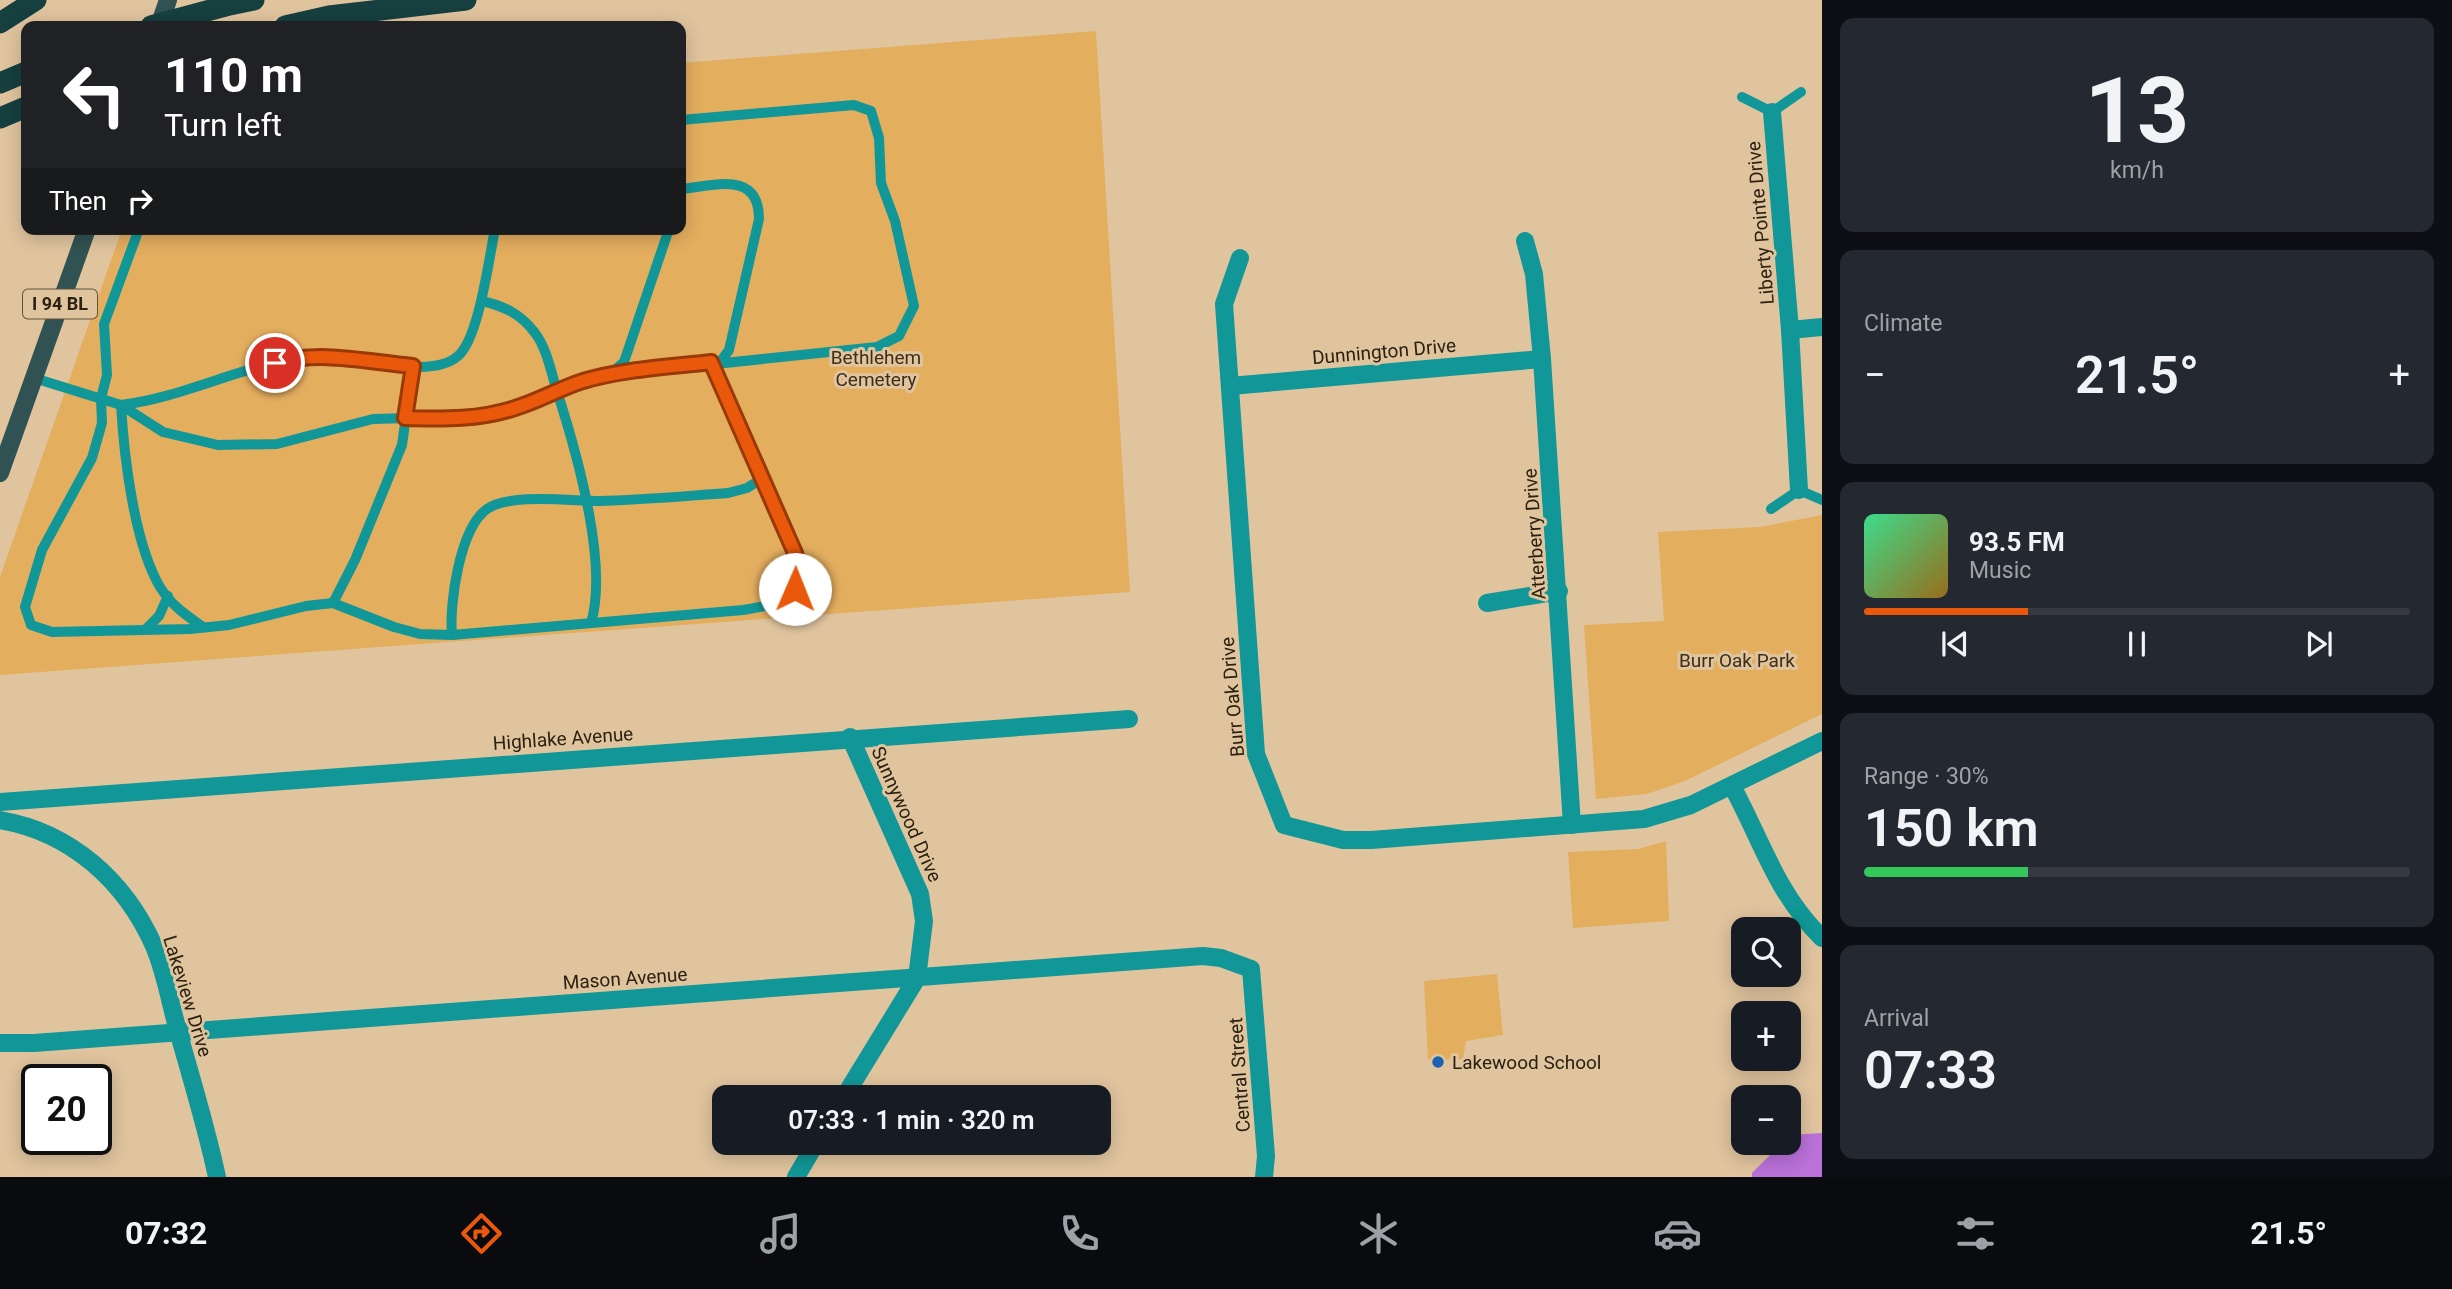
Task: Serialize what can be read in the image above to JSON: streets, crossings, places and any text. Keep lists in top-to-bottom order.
{
  "streets": {
    "main road": ["I 94 BL"],
    "street": [
      "Liberty Pointe Drive",
      "Dunnington Drive",
      "Atterberry Drive",
      "Burr Oak Drive",
      "Highlake Avenue",
      "Sunnywood Drive",
      "Mason Avenue",
      "Lakeview Drive",
      "Central Street"
    ]
  },
  "crossings": [
    ["Dunnington Drive", "Atterberry Drive"],
    ["Dunnington Drive", "Burr Oak Drive"],
    ["Atterberry Drive", "Burr Oak Drive"],
    ["Highlake Avenue", "Sunnywood Drive"],
    ["Sunnywood Drive", "Mason Avenue"],
    ["Mason Avenue", "Lakeview Drive"],
    ["Mason Avenue", "Central Street"]
  ],
  "parks": ["Bethlehem Cemetery", "Burr Oak Park"],
  "places": ["Lakewood School"],
  "page": {
    "tile": [
      ["13", "km/h"],
      "Climate",
      ["Range · 30%", "150 km"],
      ["Arrival", "07:33"]
    ],
    "turn": ["110 m", "Turn left"],
    "then": "Then",
    "heat": ["−", "21.5°", "+"],
    "song": ["93.5 FM", "Music"],
    "map_buttons": ["+", "−"],
    "limit": "20",
    "trip": "07:33 · 1 min · 320 m",
    "tabs": ["07:32", "21.5°"]
  }
}
